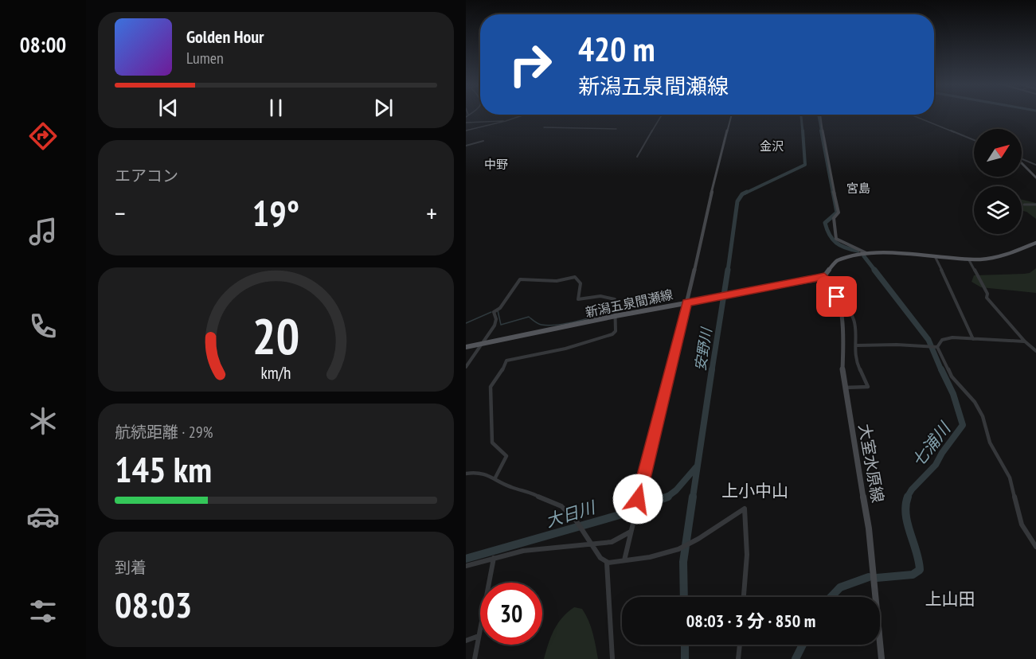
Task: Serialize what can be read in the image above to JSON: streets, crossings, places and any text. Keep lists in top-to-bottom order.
{
  "streets": {
    "main road": ["新潟五泉間瀬線", "大室水原線"]
  },
  "crossings": [
    ["新潟五泉間瀬線", "大室水原線"]
  ],
  "districts": [
    "金沢",
    "中野",
    "宮島",
    "上小中山",
    "上山田"
  ],
  "water": ["安野川", "七浦川", "大日川"],
  "north": "top right",
  "page": {
    "tabs": "08:00",
    "turn": ["420 m", "新潟五泉間瀬線"],
    "song": ["Golden Hour", "Lumen"],
    "tile": [
      "エアコン",
      ["航続距離 · 29%", "145 km"],
      ["到着", "08:03"]
    ],
    "heat": ["−", "19°", "+"],
    "limit": "30",
    "trip": "08:03 · 3 分 · 850 m",
    "gauge": ["20", "km/h"]
  }
}
